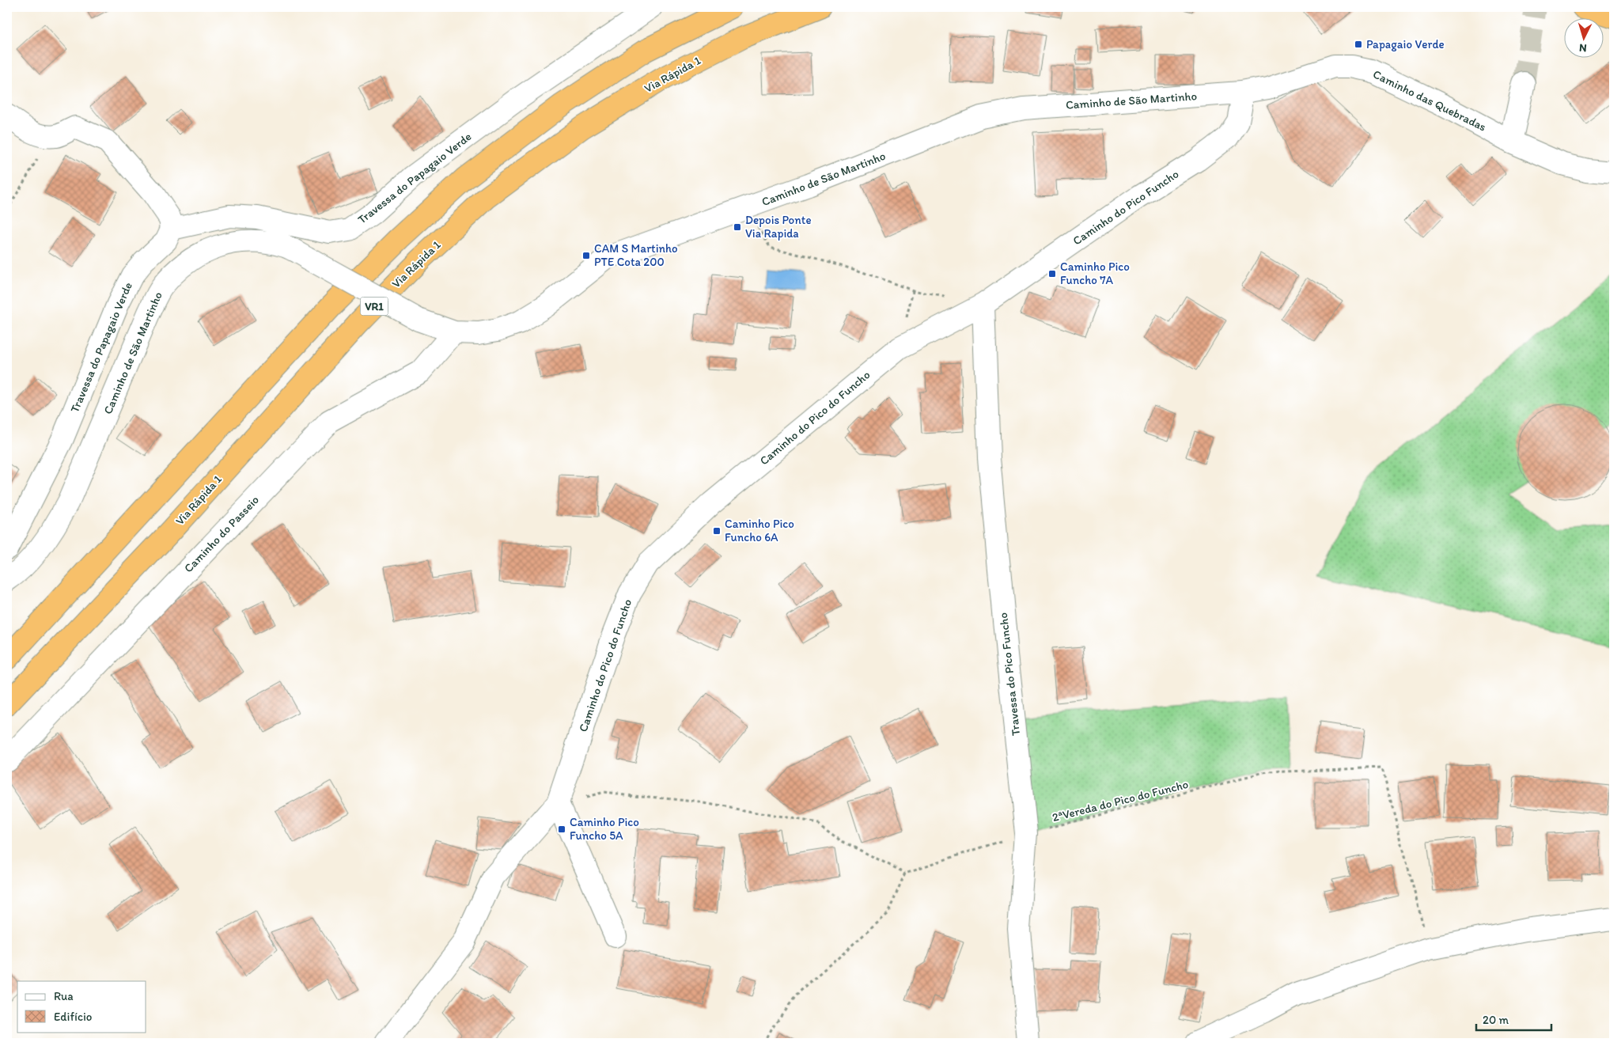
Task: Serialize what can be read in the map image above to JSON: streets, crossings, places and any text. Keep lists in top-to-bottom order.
{
  "streets": {
    "highway": ["Via Rápida 1", "VR1"],
    "street": [
      "Caminho de São Martinho",
      "Caminho das Quebradas",
      "Travessa do Papagaio Verde",
      "Caminho do Pico Funcho",
      "Caminho do Pico do Funcho",
      "Caminho do Passeio",
      "Travessa do Pico Funcho"
    ],
    "path": ["2ªVereda do Pico do Funcho"]
  },
  "crossings": [
    ["Caminho de São Martinho", "Caminho das Quebradas"],
    ["Caminho de São Martinho", "Caminho do Pico Funcho"],
    ["Caminho de São Martinho", "Caminho do Passeio"],
    ["Caminho das Quebradas", "Caminho do Pico Funcho"],
    ["Caminho do Pico Funcho", "Caminho do Pico do Funcho"],
    ["Caminho do Pico Funcho", "Travessa do Pico Funcho"],
    ["Caminho do Pico do Funcho", "Travessa do Pico Funcho"],
    ["Travessa do Pico Funcho", "2ªVereda do Pico do Funcho"]
  ],
  "places": {
    "transit": [
      "Papagaio Verde",
      "Depois Ponte Via Rapida",
      "CAM S Martinho PTE Cota 200",
      "Caminho Pico Funcho 7A",
      "Caminho Pico Funcho 6A",
      "Caminho Pico Funcho 5A"
    ]
  },
  "legend": ["Rua", "Edifício"],
  "scale_bar": "20 m",
  "north": "bottom"
}
